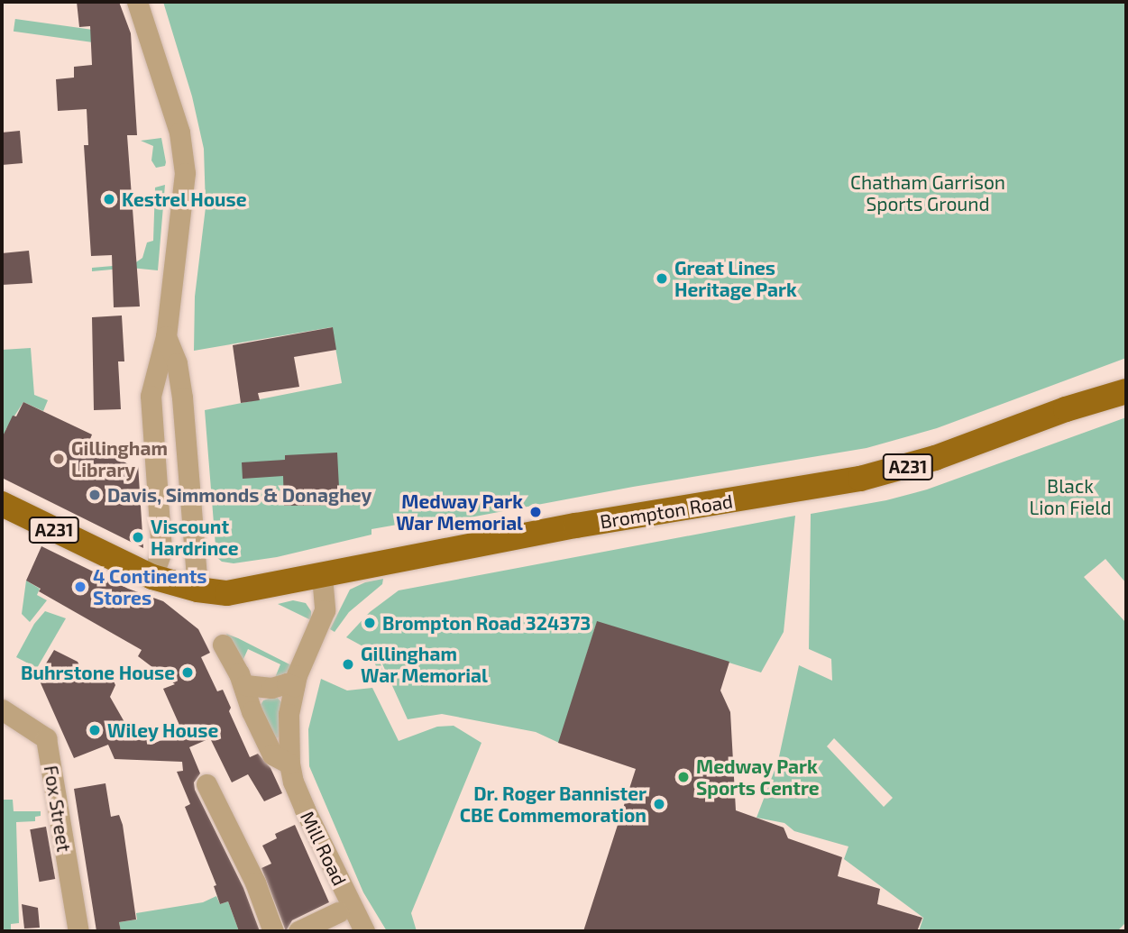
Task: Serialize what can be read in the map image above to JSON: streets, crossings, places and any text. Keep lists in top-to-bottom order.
{
  "streets": {
    "main road": ["A231", "Brompton Road"],
    "street": ["Fox Street", "Mill Road"]
  },
  "crossings": [
    ["A231", "Brompton Road"],
    ["Brompton Road", "Mill Road"]
  ],
  "parks": ["Chatham Garrison Sports Ground", "Black Lion Field"],
  "places": [
    "Kestrel House",
    "Great Lines Heritage Park",
    "Gillingham Library",
    "Davis, Simmonds & Donaghey",
    "Medway Park War Memorial",
    "Viscount Hardrince",
    "4 Continents Stores",
    "Brompton Road 324373",
    "Gillingham War Memorial",
    "Buhrstone House",
    "Wiley House",
    "Medway Park Sports Centre",
    "Dr. Roger Bannister CBE Commemoration"
  ]
}
